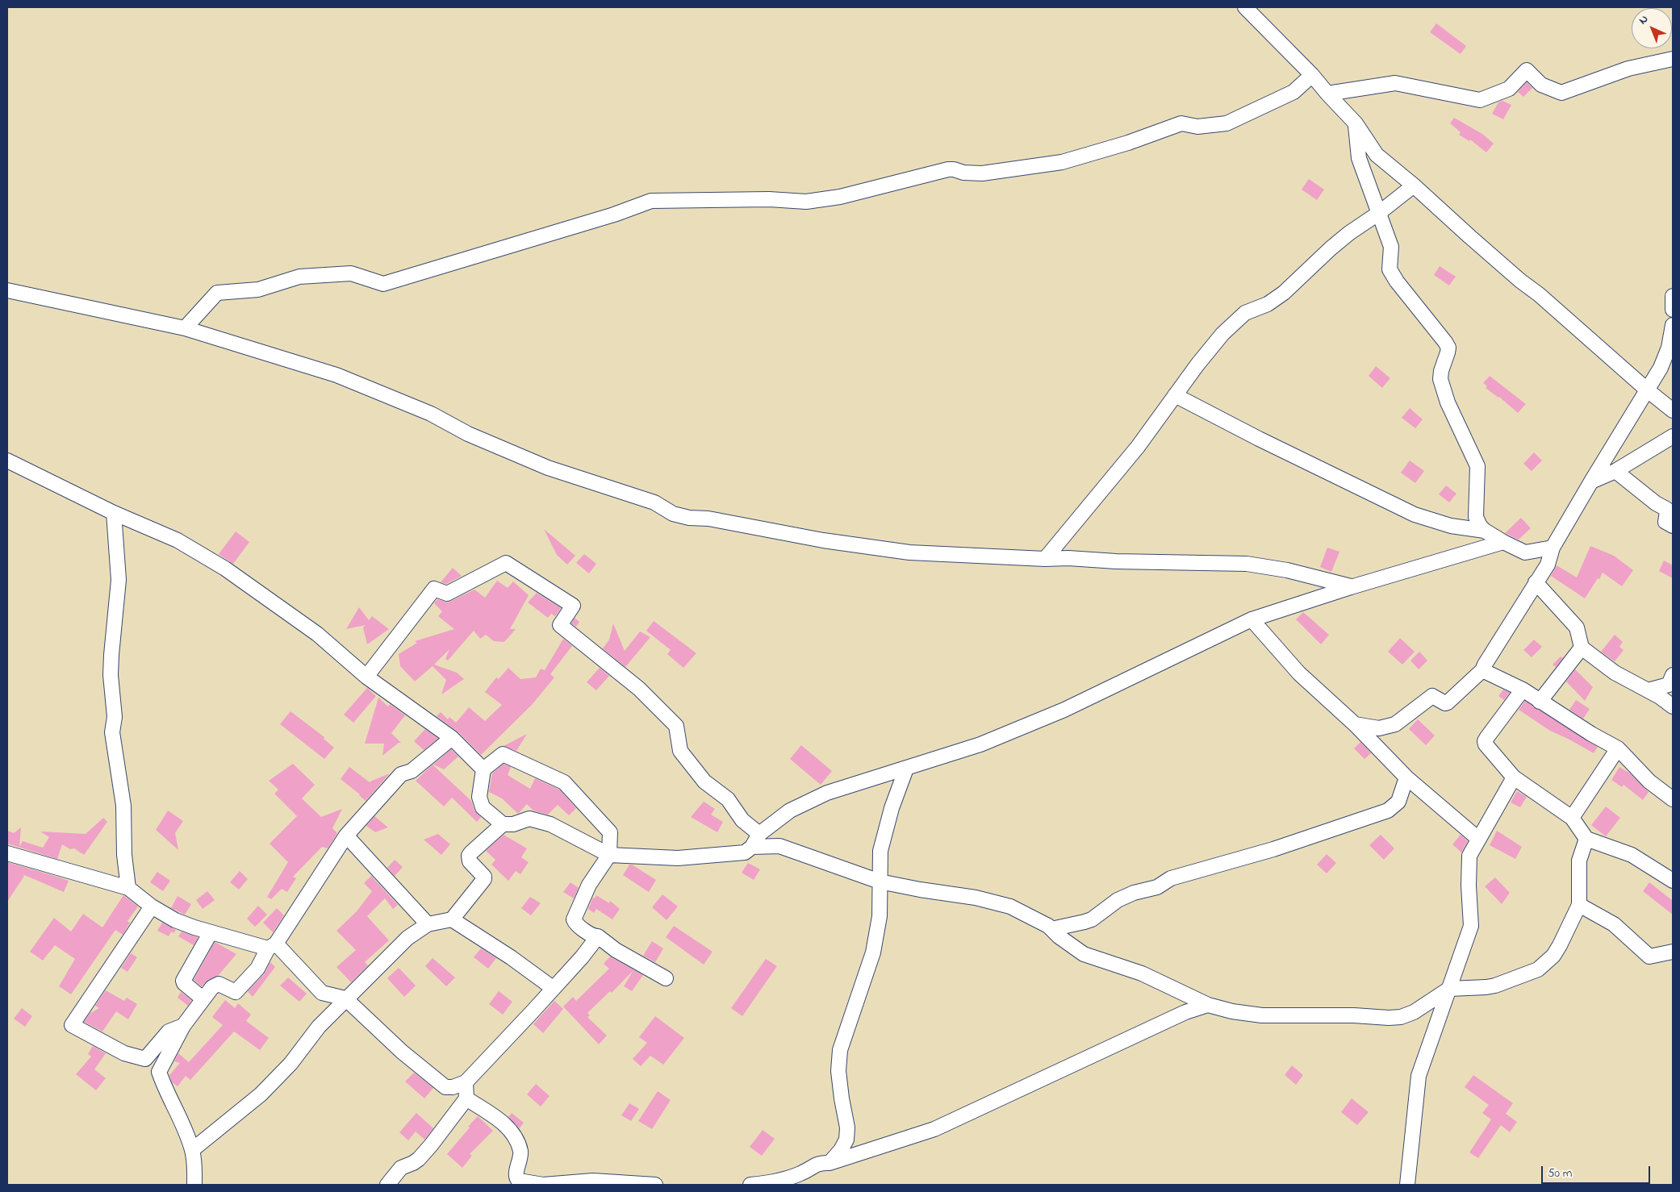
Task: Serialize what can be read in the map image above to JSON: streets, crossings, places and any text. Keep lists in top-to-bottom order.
{
  "scale_bar": "50 m",
  "north": "top left"
}
